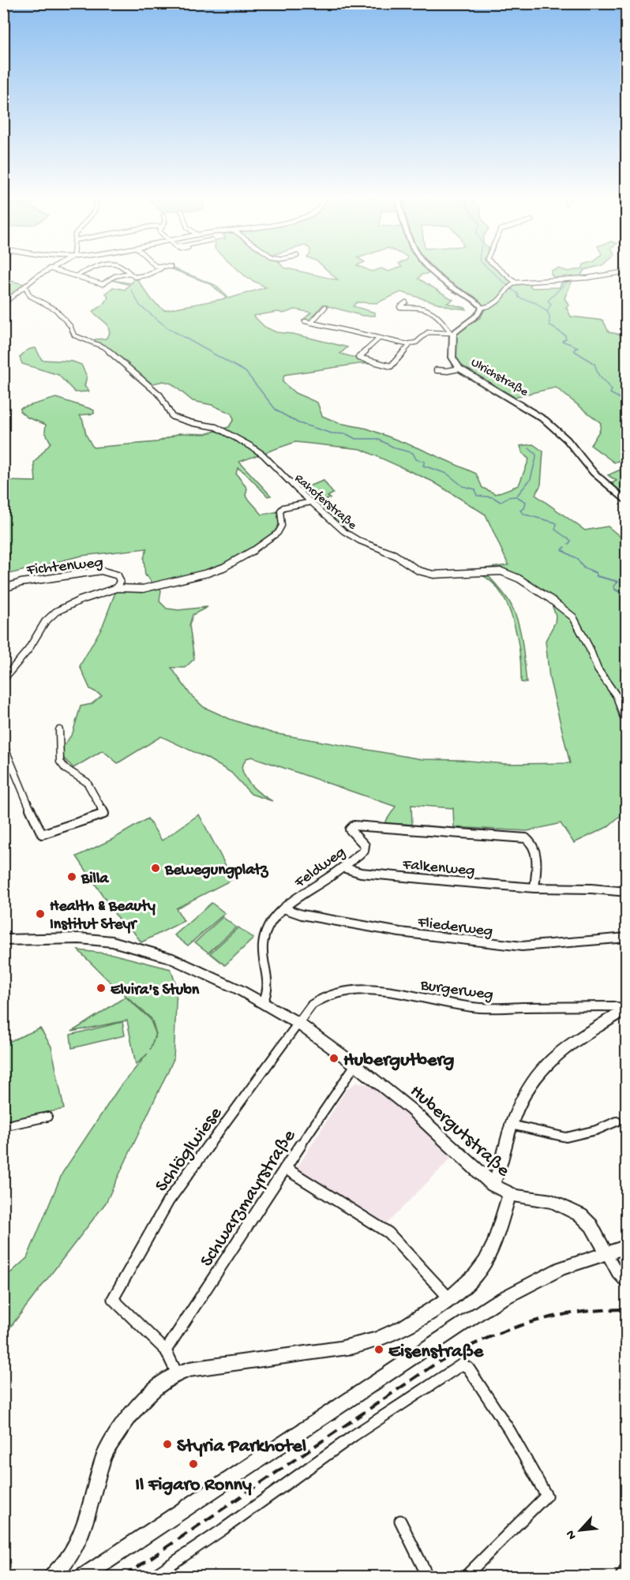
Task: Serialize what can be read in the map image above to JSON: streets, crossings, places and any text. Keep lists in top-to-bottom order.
{
  "streets": {
    "street": [
      "Ulrichstraße",
      "Rahoferstraße",
      "Fichtenweg",
      "Feldweg",
      "Falkenweg",
      "Fliederweg",
      "Burgerweg",
      "Hubergutstraße",
      "Schlöglwiese",
      "Schwarzmayrstraße"
    ]
  },
  "crossings": [
    ["Feldweg", "Falkenweg"],
    ["Feldweg", "Fliederweg"],
    ["Feldweg", "Hubergutstraße"],
    ["Burgerweg", "Hubergutstraße"],
    ["Burgerweg", "Schlöglwiese"],
    ["Hubergutstraße", "Schlöglwiese"],
    ["Hubergutstraße", "Schwarzmayrstraße"],
    ["Schlöglwiese", "Schwarzmayrstraße"]
  ],
  "places": [
    "Bewegungplatz",
    "Billa",
    "Health & Beauty Institut Steyr",
    "Elvira's Stubn",
    "Hubergutberg",
    "Eisenstraße",
    "Styria Parkhotel",
    "Il Figaro Ronny"
  ],
  "north": "bottom left"
}
